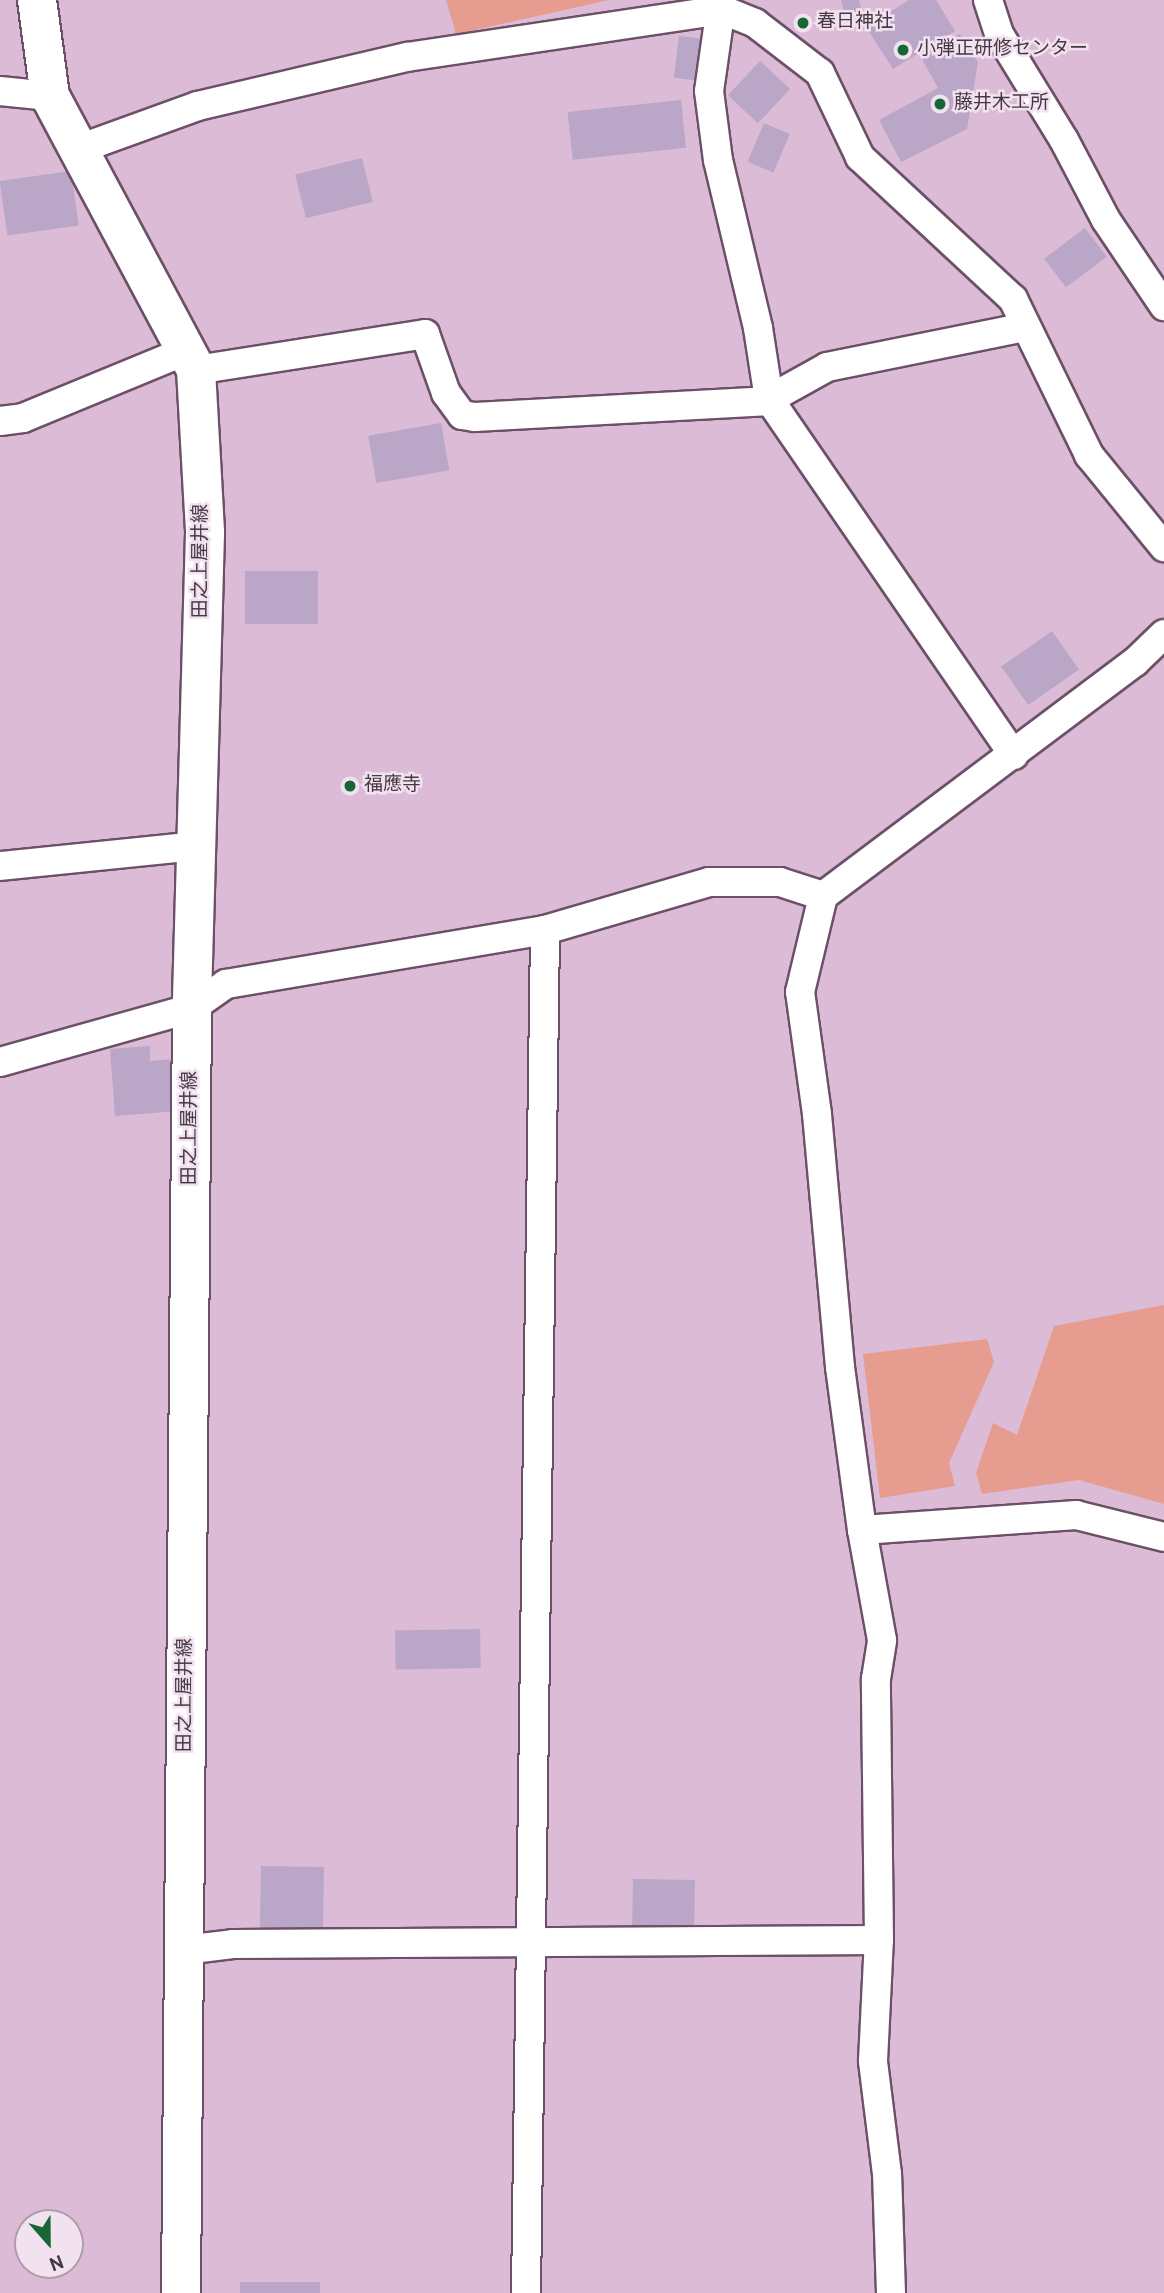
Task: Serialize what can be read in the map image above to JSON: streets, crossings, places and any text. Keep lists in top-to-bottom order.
{
  "streets": {
    "main road": ["田之上屋井線"]
  },
  "places": [
    "春日神社",
    "小弾正研修センター",
    "藤井木工所",
    "福應寺"
  ],
  "north": "bottom"
}
